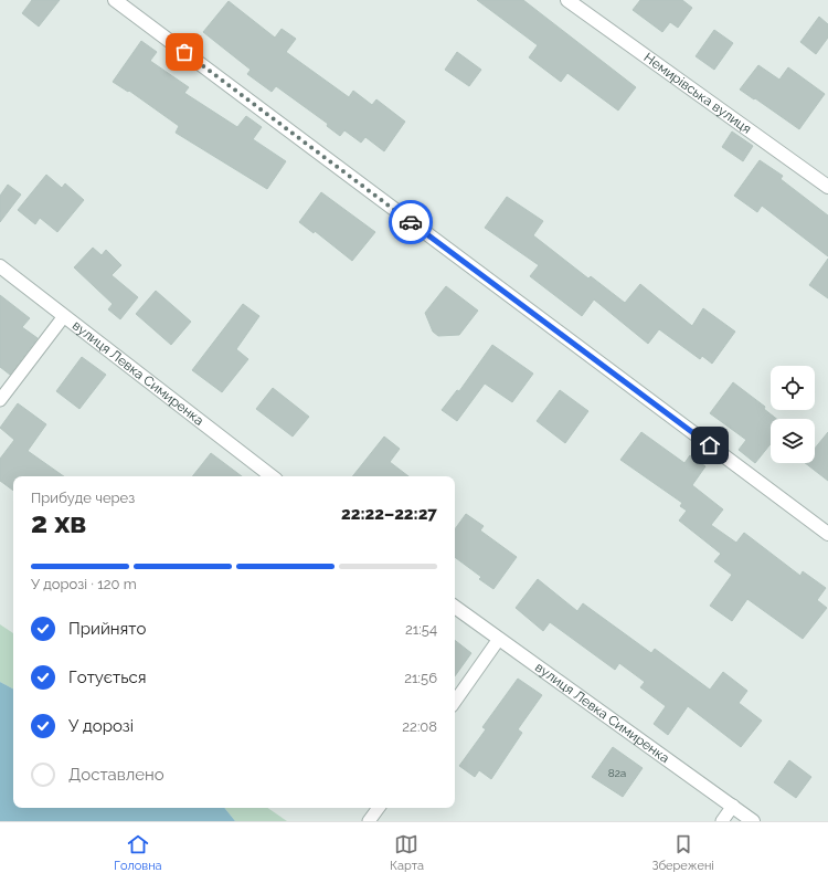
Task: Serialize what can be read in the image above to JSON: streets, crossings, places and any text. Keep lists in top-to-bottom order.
{
  "streets": {
    "street": ["Немирівська вулиця", "вулиця Левка Симиренка"]
  },
  "house_numbers": ["82а"],
  "page": {
    "heading": ["2 хв", "Прибуде через", "22:22–22:27"],
    "bar": "У дорозі · 120 m",
    "list": [
      ["Прийнято", "21:54"],
      ["Готується", "21:56"],
      ["У дорозі", "22:08"],
      "Доставлено"
    ],
    "tabs": ["Головна", "Карта", "Збережені"]
  }
}
